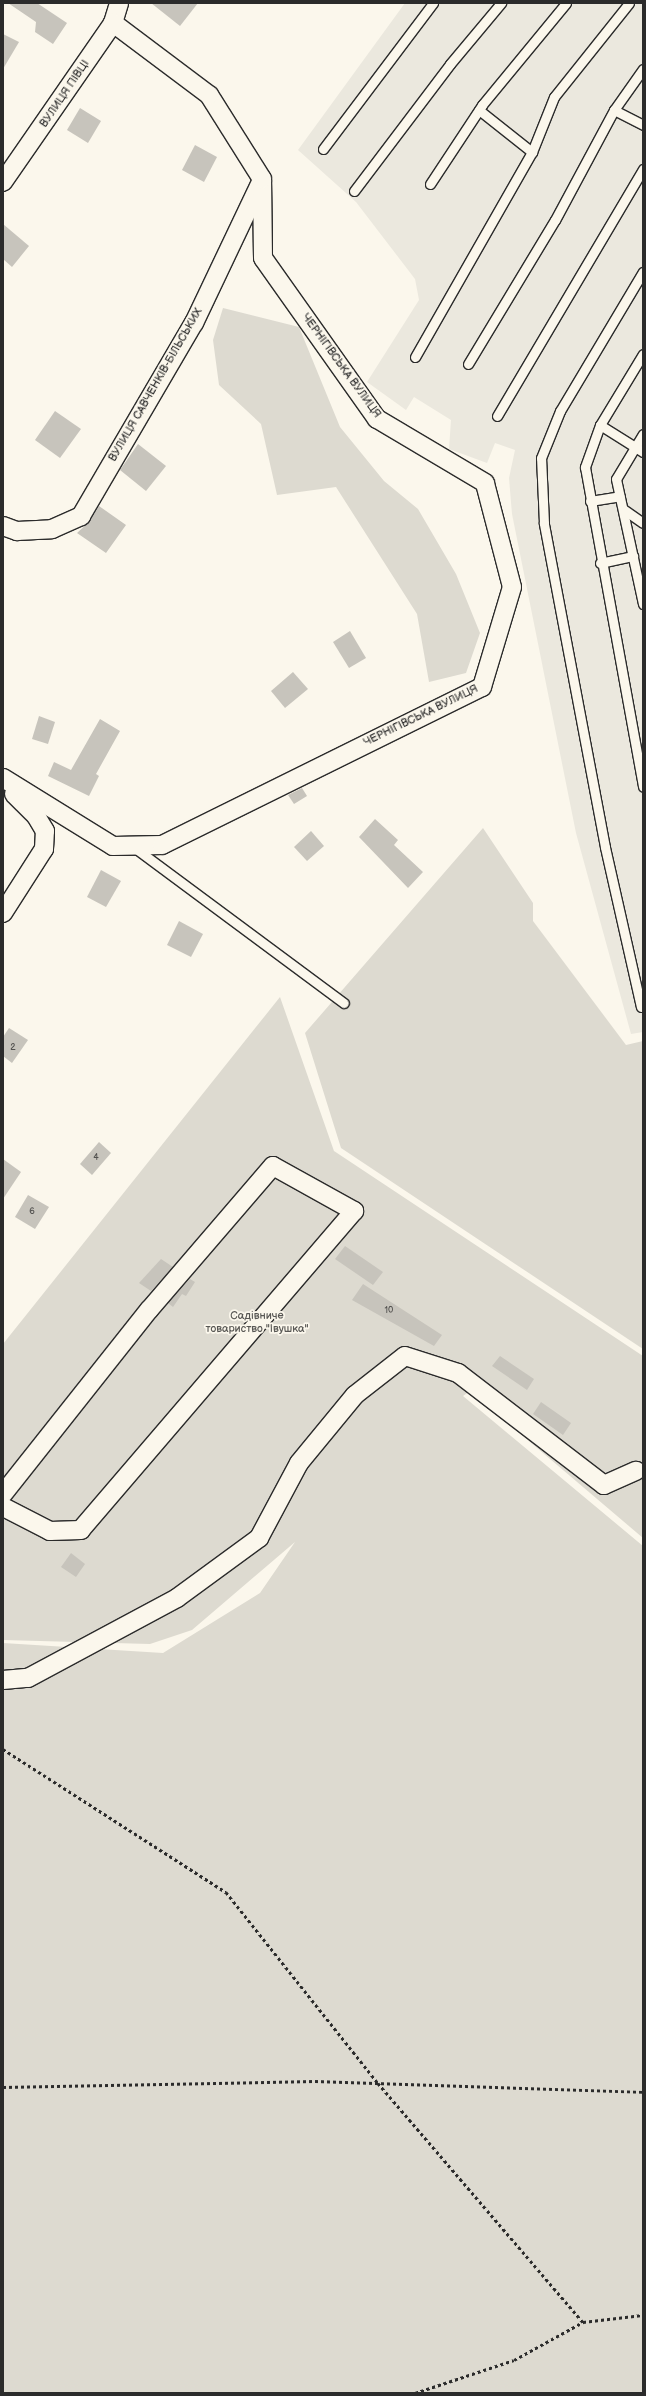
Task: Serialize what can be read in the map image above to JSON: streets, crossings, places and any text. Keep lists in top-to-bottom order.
{
  "streets": {
    "street": ["ВУЛИЦЯ ПІВЦІ", "ЧЕРНІГІВСЬКА ВУЛИЦЯ", "ВУЛИЦЯ САВЧЕНКІВ-БІЛЬСЬКИХ"]
  },
  "crossings": [
    ["ЧЕРНІГІВСЬКА ВУЛИЦЯ", "ВУЛИЦЯ САВЧЕНКІВ-БІЛЬСЬКИХ"]
  ],
  "parks": ["Садівниче товариство \"Івушка\""],
  "house_numbers": [
    "2",
    "4",
    "6",
    "10"
  ]
}
